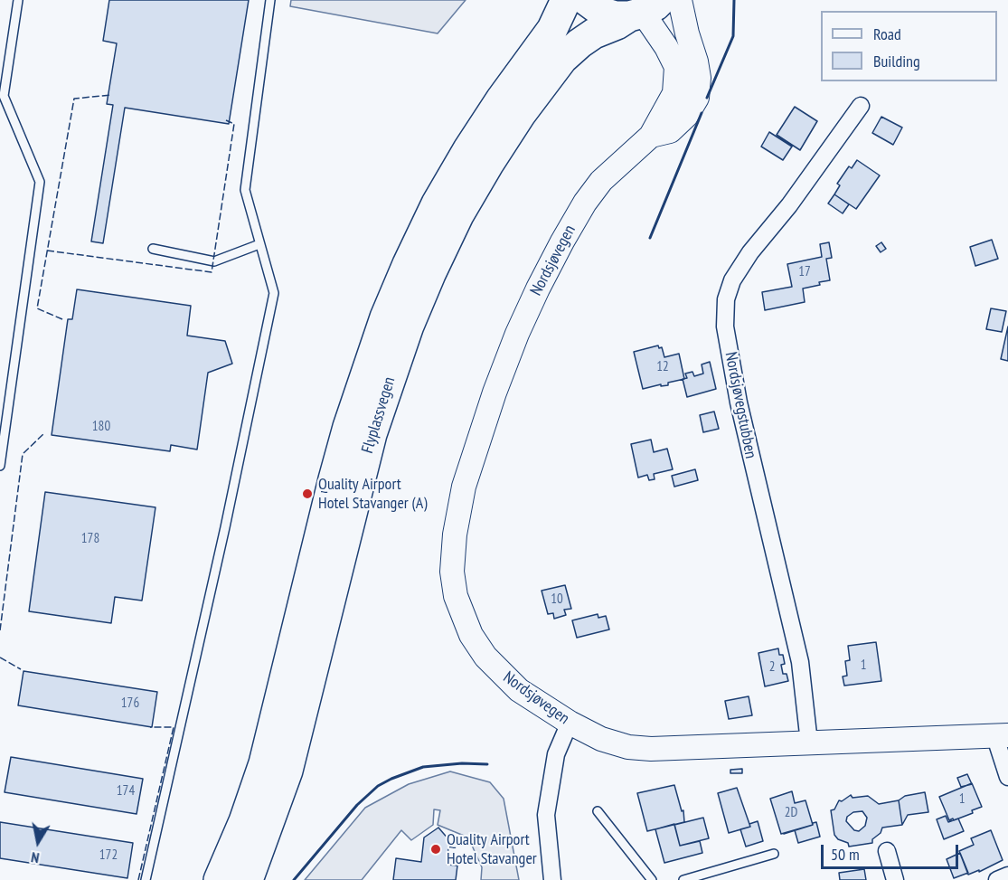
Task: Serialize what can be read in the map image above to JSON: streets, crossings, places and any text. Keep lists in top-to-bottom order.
{
  "streets": {
    "highway": ["Flyplassvegen"],
    "street": ["Nordsjøvegen", "Nordsjøvegstubben"]
  },
  "crossings": [
    ["Nordsjøvegen", "Nordsjøvegstubben"],
    ["Nordsjøvegen", "Flyplassvegen"]
  ],
  "places": ["Quality Airport Hotel Stavanger (A)", "Quality Airport Hotel Stavanger"],
  "house_numbers": [
    "17",
    "12",
    "180",
    "178",
    "10",
    "1",
    "2",
    "176",
    "174",
    "1",
    "2D",
    "172"
  ],
  "legend": ["Road", "Building"],
  "scale_bar": "50 m",
  "north": "bottom"
}
